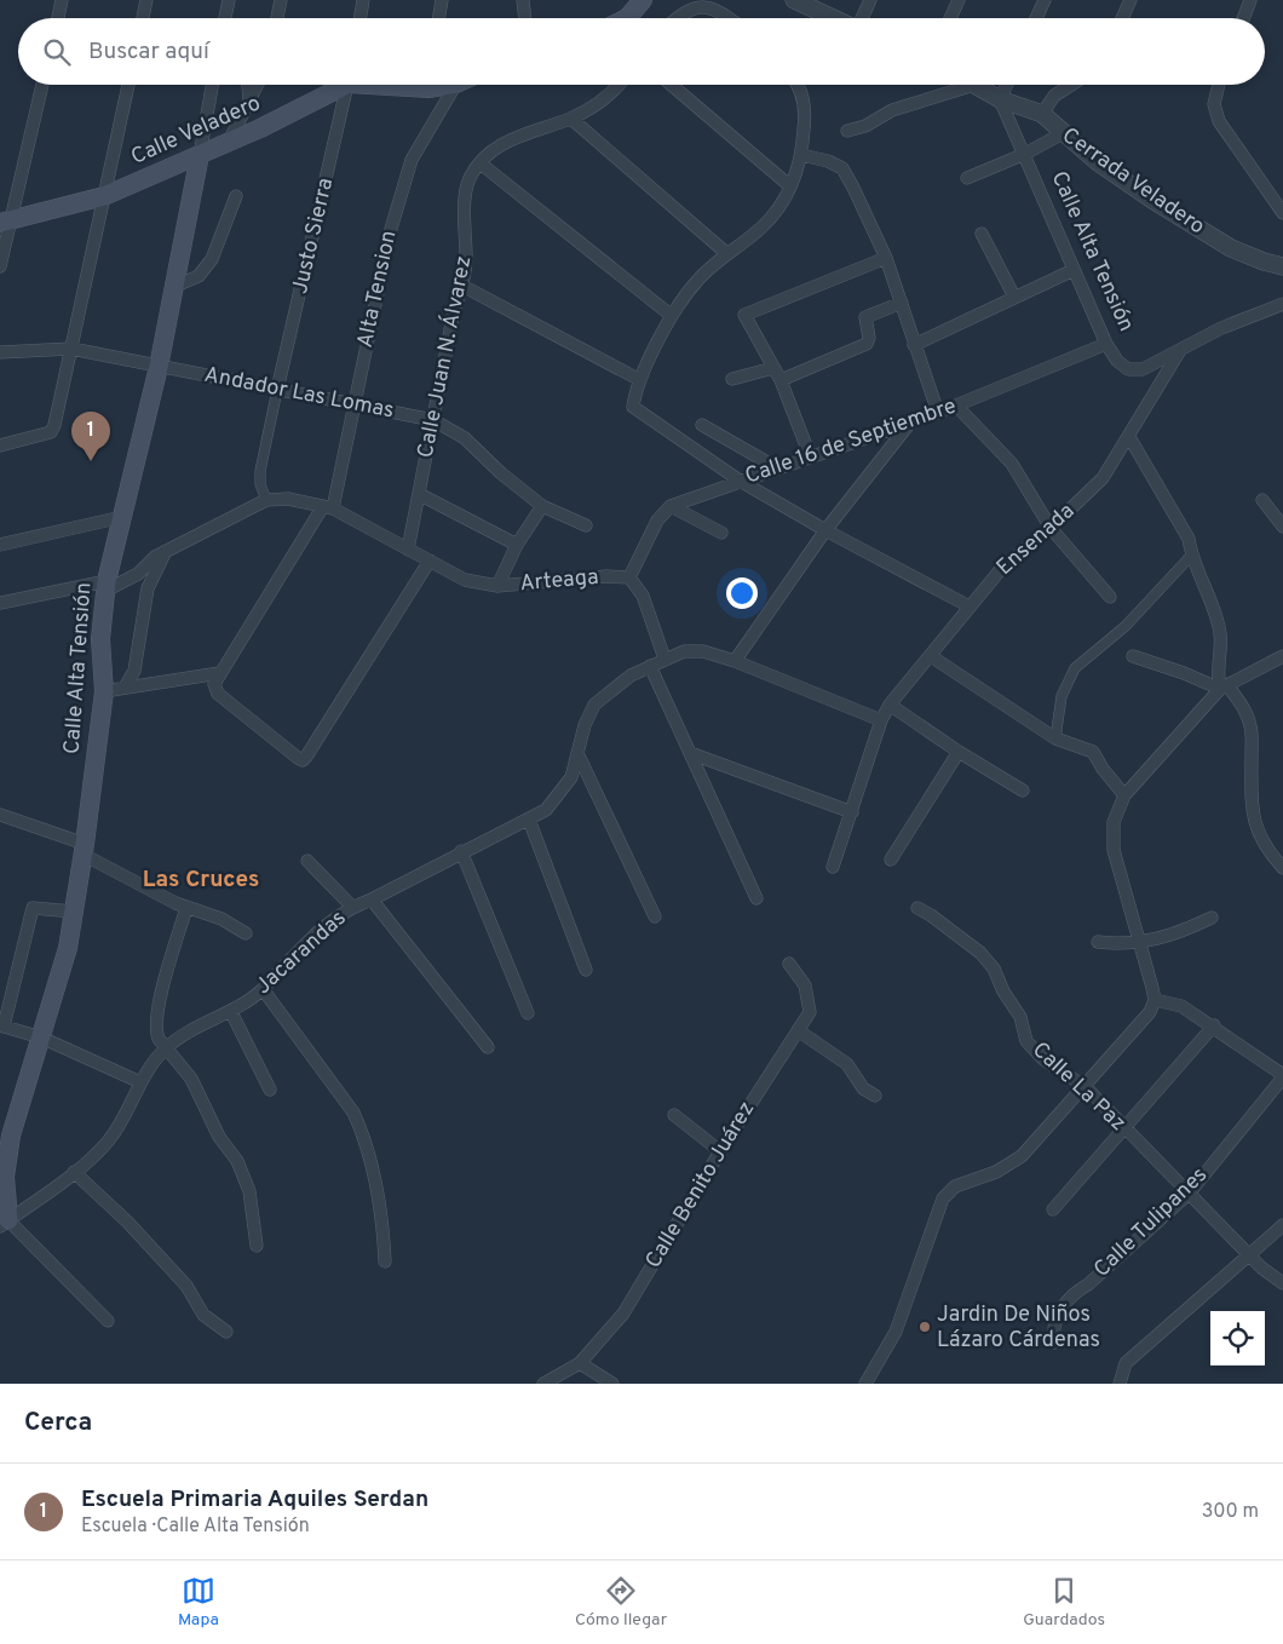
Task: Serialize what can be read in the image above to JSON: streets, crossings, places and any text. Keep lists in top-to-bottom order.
{
  "streets": {
    "main road": ["Calle Veladero", "Calle Alta Tensión"],
    "street": [
      "Cerrada Veladero",
      "Justo Sierra",
      "Alta Tension",
      "Calle Juan N. Álvarez",
      "Andador Las Lomas",
      "Calle 16 de Septiembre",
      "Ensenada",
      "Arteaga",
      "Jacarandas",
      "Calle La Paz",
      "Calle Benito Juárez",
      "Calle Tulipanes"
    ]
  },
  "crossings": [
    ["Calle Veladero", "Calle Alta Tensión"],
    ["Cerrada Veladero", "Calle Alta Tensión"],
    ["Justo Sierra", "Andador Las Lomas"],
    ["Calle Alta Tensión", "Andador Las Lomas"],
    ["Calle Alta Tensión", "Calle 16 de Septiembre"],
    ["Calle Alta Tensión", "Ensenada"],
    ["Calle Alta Tensión", "Jacarandas"],
    ["Alta Tension", "Andador Las Lomas"],
    ["Alta Tension", "Arteaga"],
    ["Calle Juan N. Álvarez", "Andador Las Lomas"],
    ["Calle Juan N. Álvarez", "Arteaga"],
    ["Ensenada", "Jacarandas"],
    ["Arteaga", "Jacarandas"],
    ["Calle La Paz", "Calle Tulipanes"]
  ],
  "districts": ["Las Cruces"],
  "places": ["Jardin De Niños Lázaro Cárdenas"],
  "page": {
    "search": "Buscar aquí",
    "pins": "1",
    "heading": "Cerca",
    "list": [
      {
        "mark": "1",
        "name": "Escuela Primaria Aquiles Serdan",
        "note": "Escuela · Calle Alta Tensión",
        "value": "300 m"
      }
    ],
    "nav": ["Mapa", "Cómo llegar", "Guardados"]
  }
}
